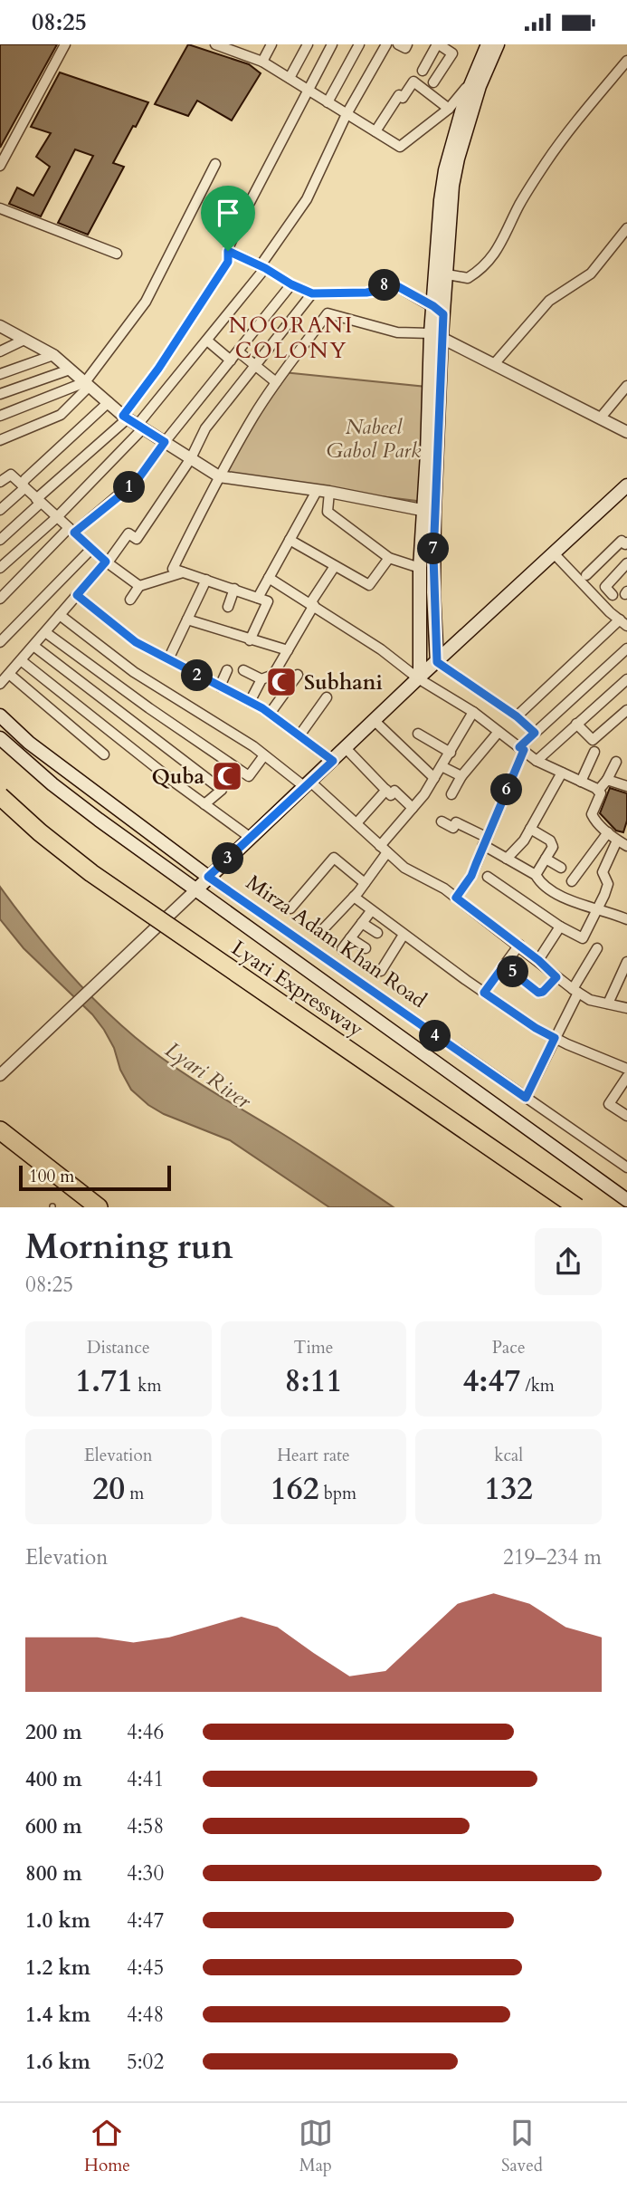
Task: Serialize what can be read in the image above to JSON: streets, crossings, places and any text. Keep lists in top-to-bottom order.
{
  "streets": {
    "highway": ["Lyari Expressway"],
    "main road": ["Mirza Adam Khan Road"]
  },
  "districts": ["NOORANI COLONY"],
  "water": ["Lyari River"],
  "parks": ["Nabeel Gabol Park"],
  "places": {
    "mosque": ["Subhani", "Quba"]
  },
  "scale_bar": "100 m",
  "page": {
    "status": "08:25",
    "pins": [
      "8",
      "1",
      "7",
      "2",
      "6",
      "3",
      "5",
      "4"
    ],
    "scale": "100 m",
    "heading": ["Morning run", "08:25"],
    "stats": [
      ["Distance", "1.71 km"],
      ["Time", "8:11"],
      ["Pace", "4:47 /km"],
      ["Elevation", "20 m"],
      ["Heart rate", "162 bpm"],
      ["kcal", "132"]
    ],
    "chart": ["Elevation", "219–234 m"],
    "list": [
      {
        "name": "200 m",
        "note": "4:46"
      },
      {
        "name": "400 m",
        "note": "4:41"
      },
      {
        "name": "600 m",
        "note": "4:58"
      },
      {
        "name": "800 m",
        "note": "4:30"
      },
      {
        "name": "1.0 km",
        "note": "4:47"
      },
      {
        "name": "1.2 km",
        "note": "4:45"
      },
      {
        "name": "1.4 km",
        "note": "4:48"
      },
      {
        "name": "1.6 km",
        "note": "5:02"
      }
    ],
    "tabs": ["Home", "Map", "Saved"]
  }
}
